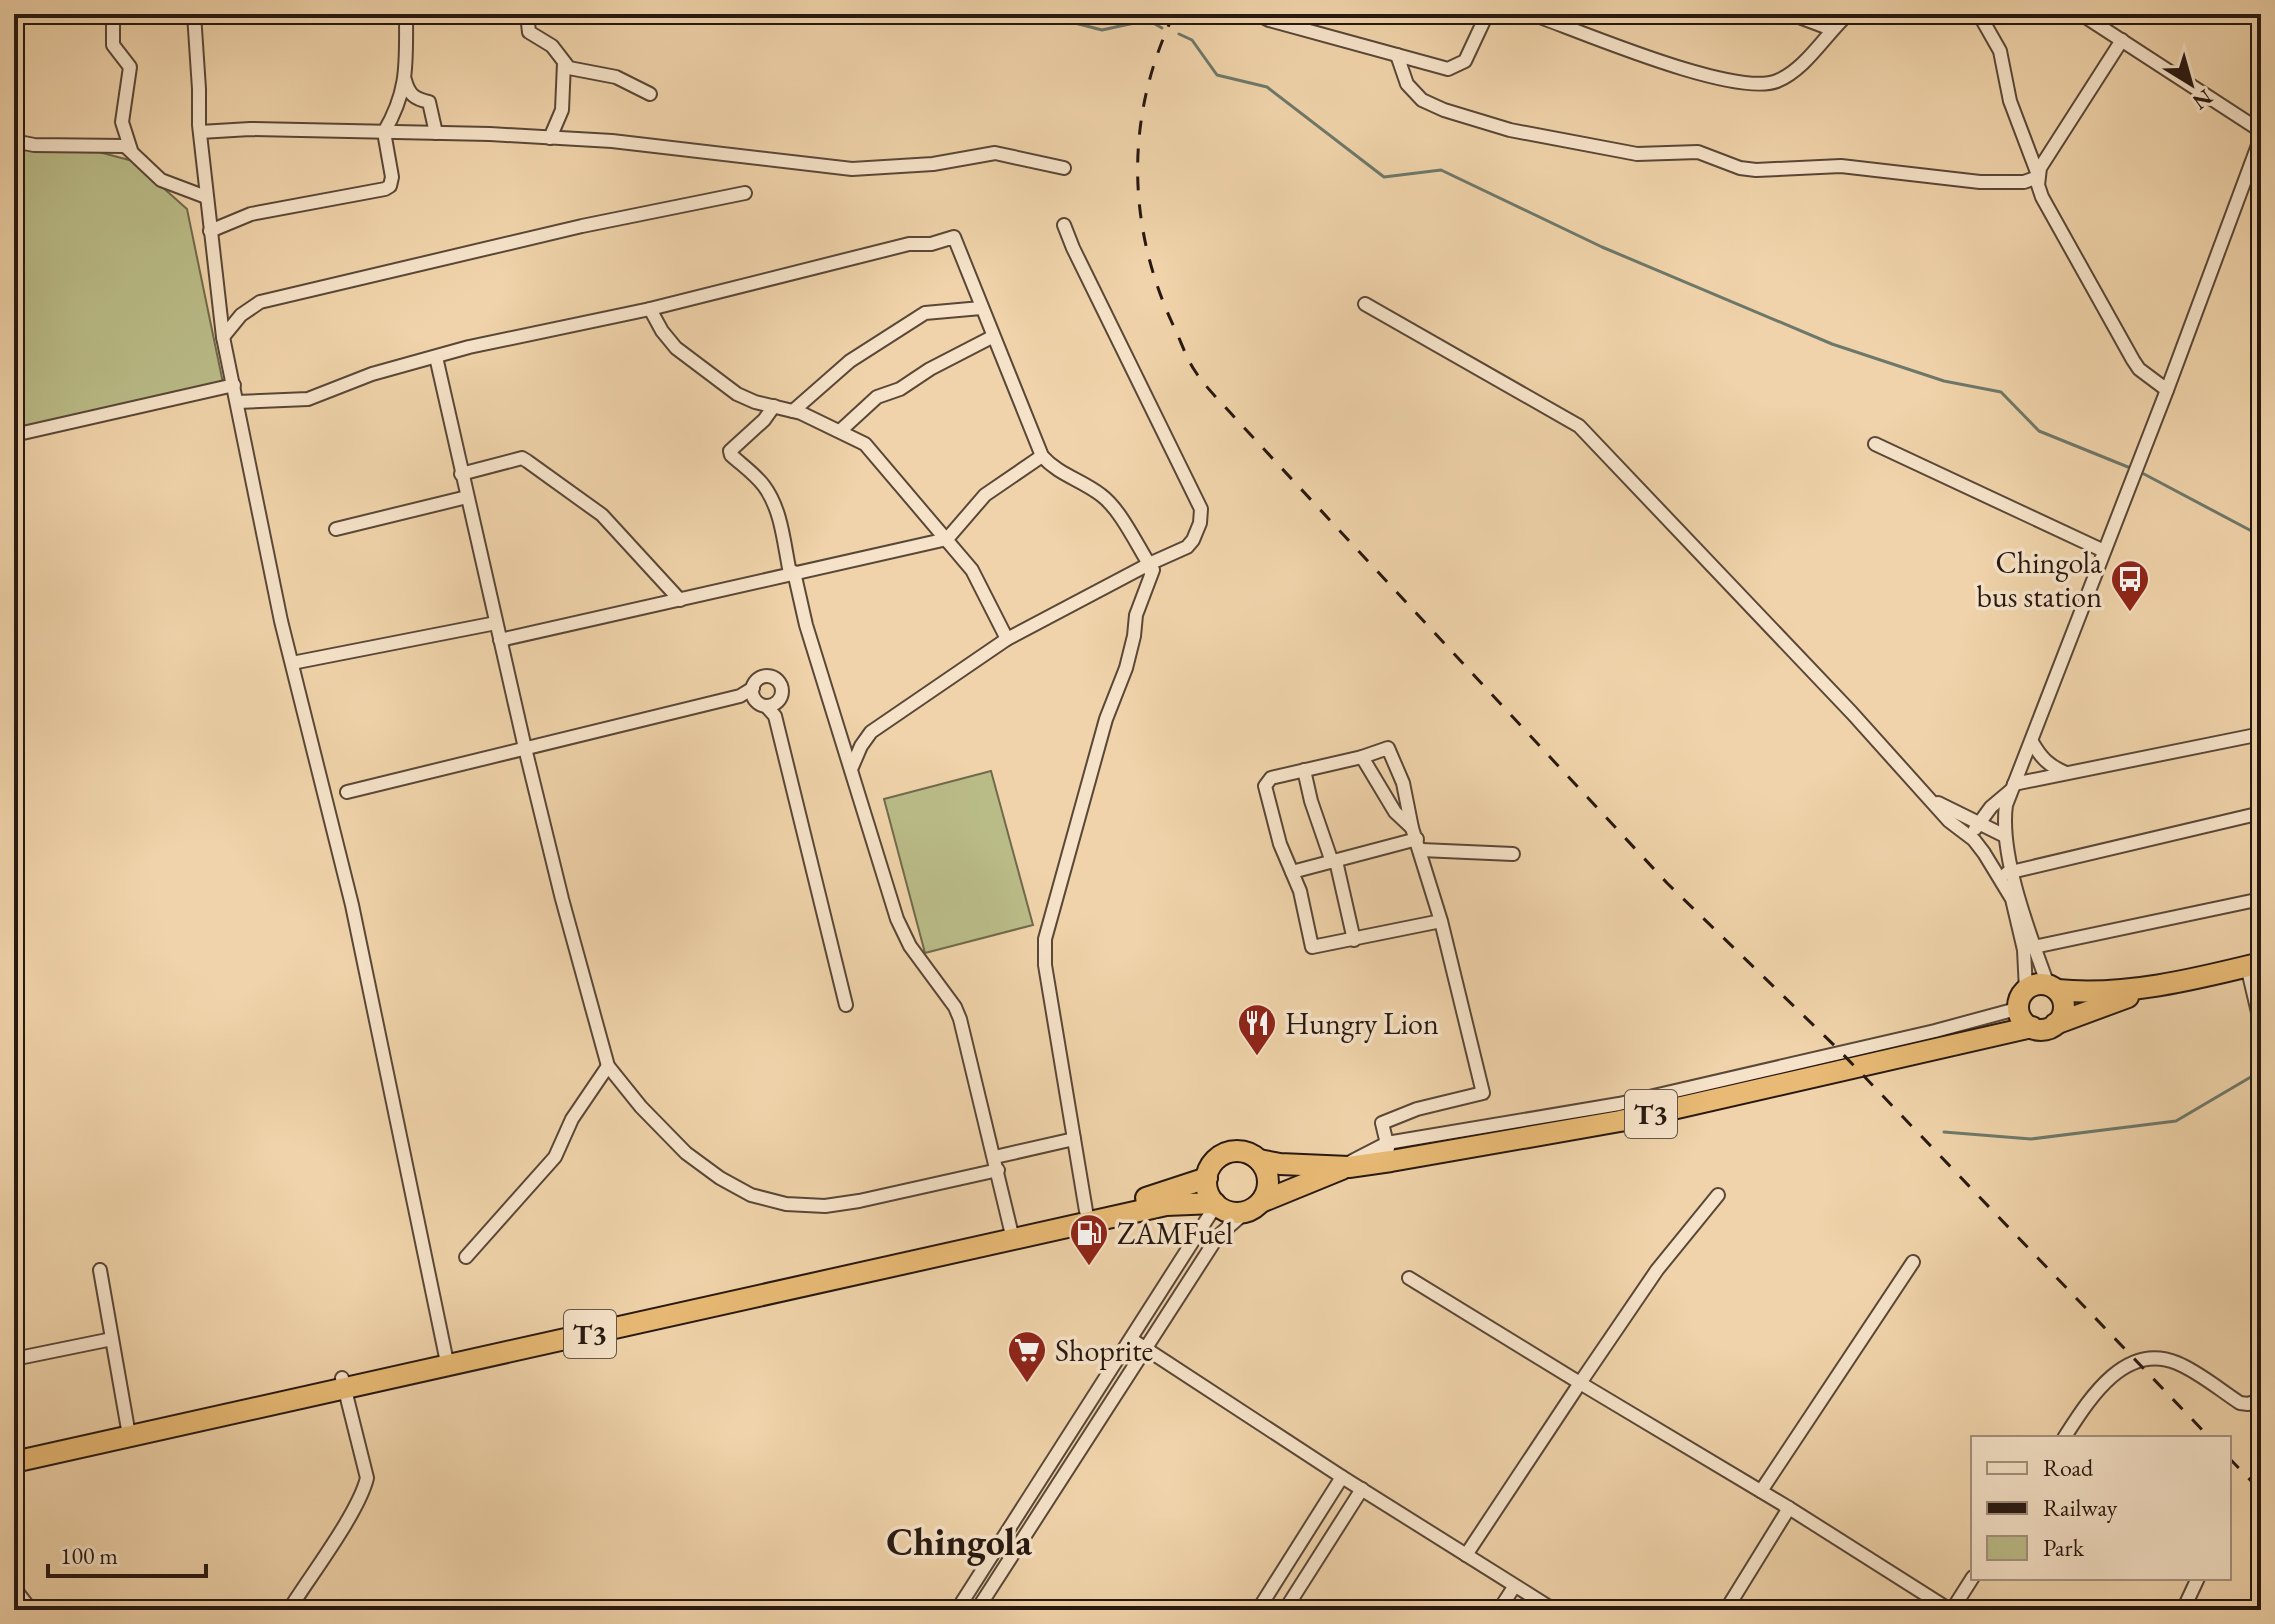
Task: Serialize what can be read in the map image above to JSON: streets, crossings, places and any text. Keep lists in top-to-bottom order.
{
  "streets": {
    "highway": ["T3"]
  },
  "districts": ["Chingola"],
  "places": {
    "bus stop": ["Chingola bus station"],
    "restaurant": ["Hungry Lion"],
    "fuel station": ["ZAMFuel"],
    "supermarket": ["Shoprite"]
  },
  "legend": ["Road", "Railway", "Park"],
  "scale_bar": "100 m",
  "north": "bottom right"
}
